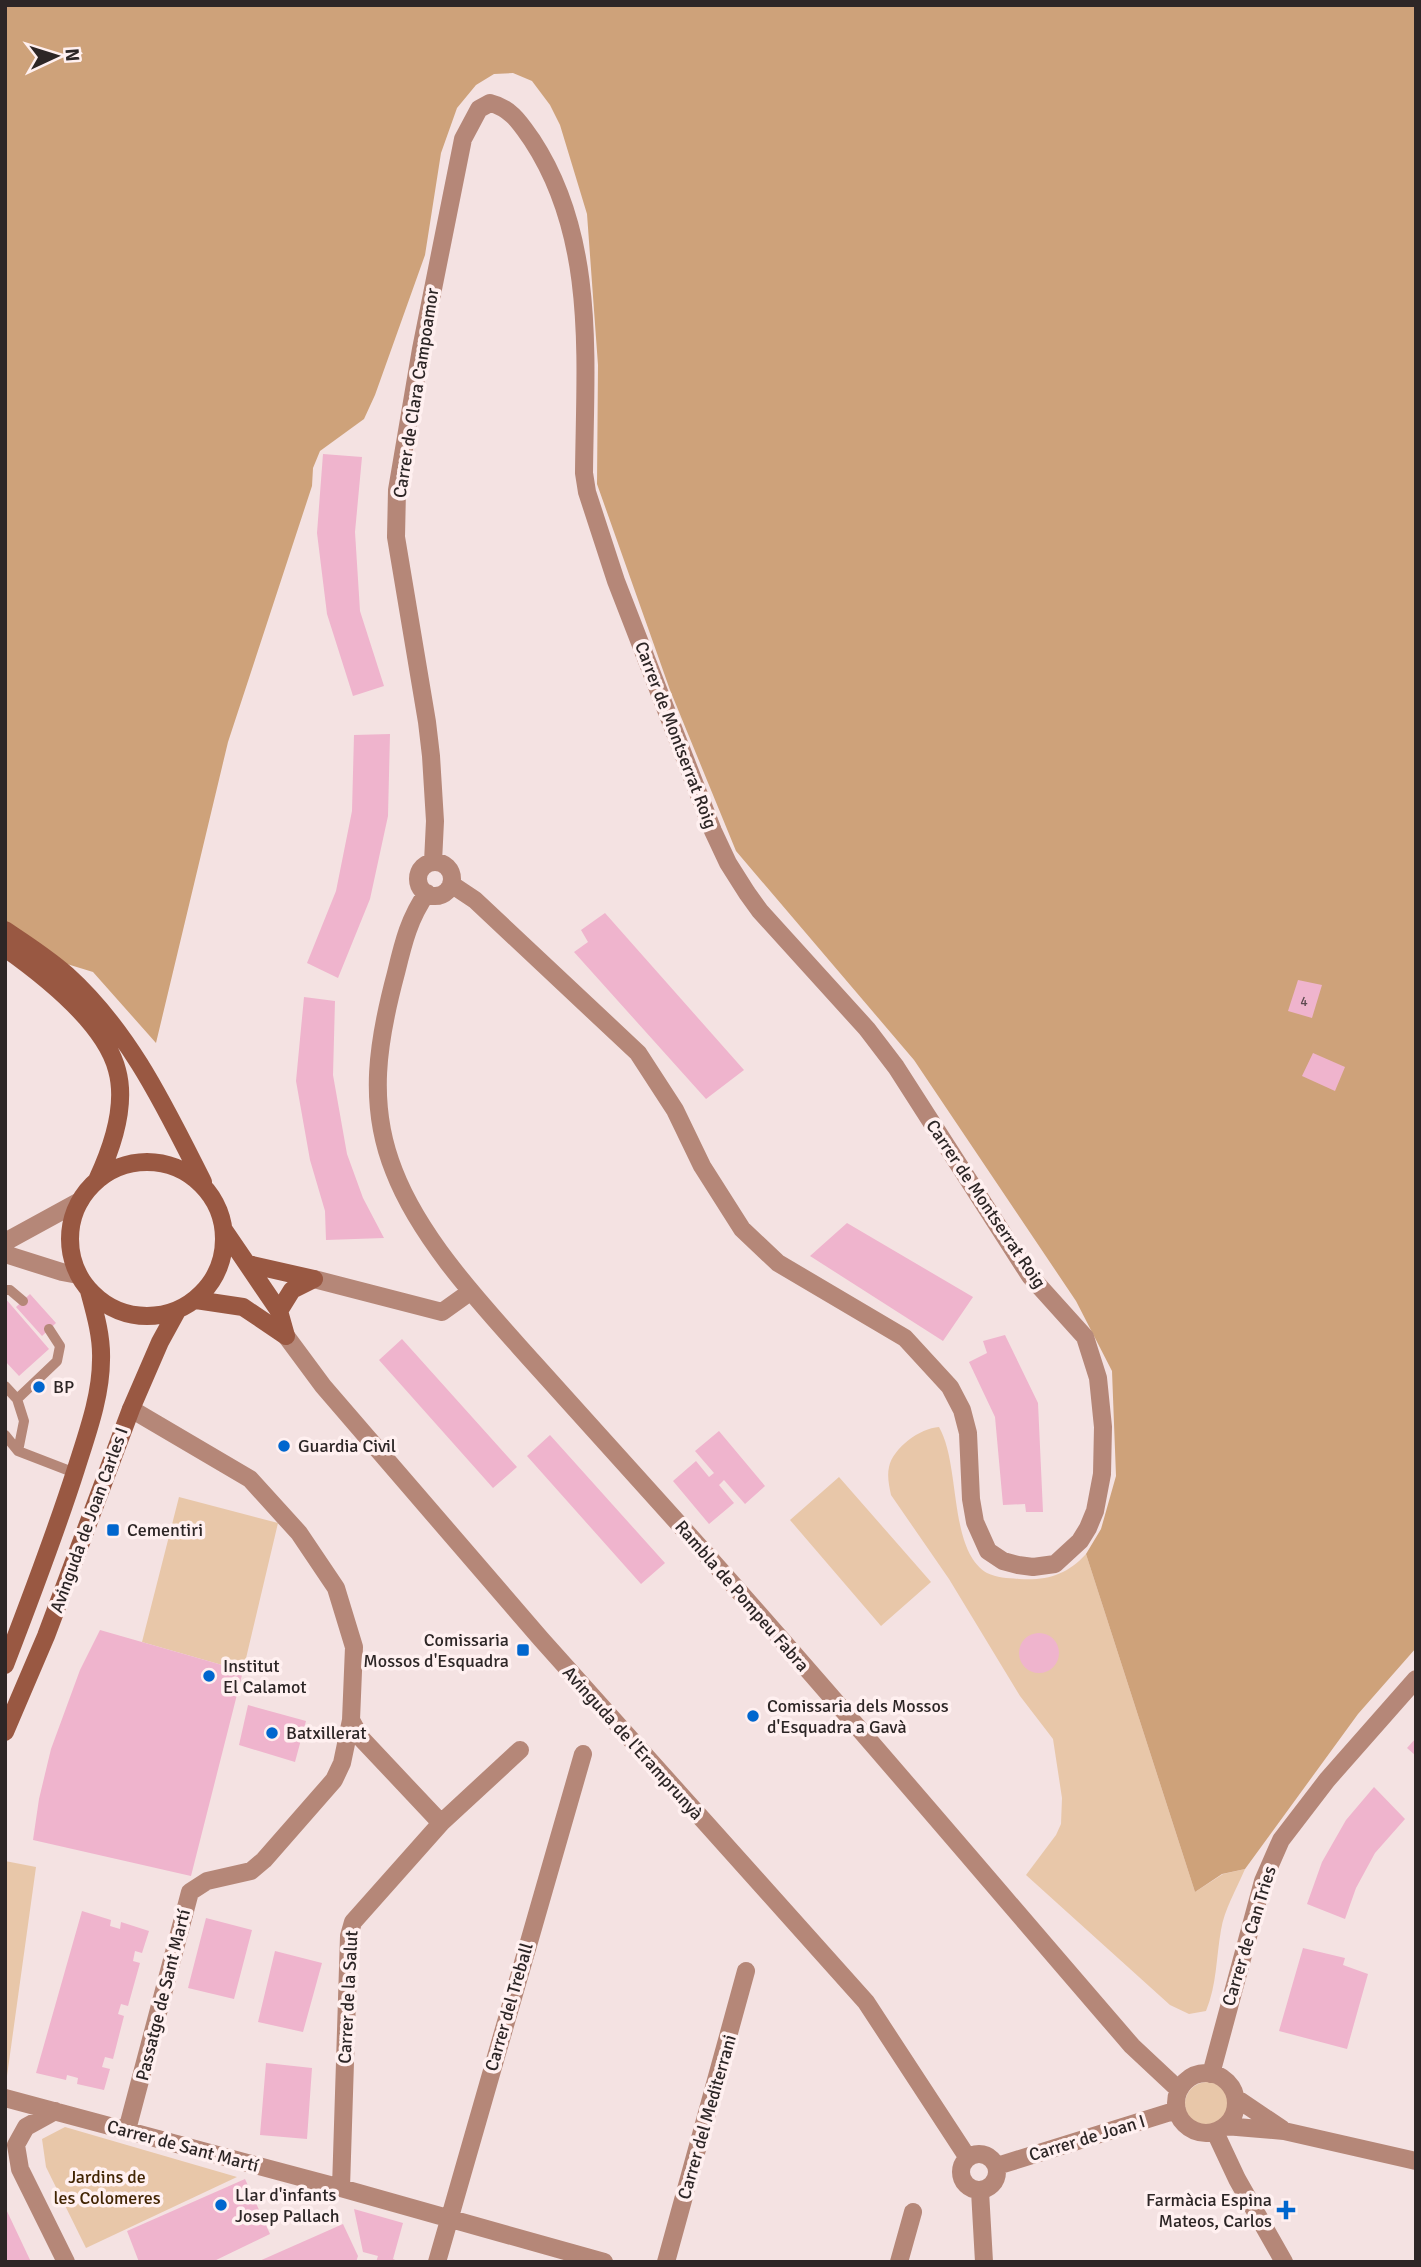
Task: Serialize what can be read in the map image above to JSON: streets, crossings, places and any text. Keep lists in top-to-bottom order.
{
  "streets": {
    "main road": ["Avinguda de Joan Carles I"],
    "street": [
      "Carrer de Clara Campoamor",
      "Carrer de Montserrat Roig",
      "Rambla de Pompeu Fabra",
      "Avinguda de l'Eramprunyà",
      "Carrer de Can Tries",
      "Passatge de Sant Martí",
      "Carrer de la Salut",
      "Carrer del Treball",
      "Carrer del Mediterrani",
      "Carrer de Joan I",
      "Carrer de Sant Martí"
    ]
  },
  "crossings": [
    ["Carrer de Clara Campoamor", "Carrer de Montserrat Roig"],
    ["Avinguda de Joan Carles I", "Passatge de Sant Martí"],
    ["Rambla de Pompeu Fabra", "Carrer de Can Tries"],
    ["Rambla de Pompeu Fabra", "Carrer de Joan I"],
    ["Avinguda de l'Eramprunyà", "Carrer de Joan I"],
    ["Carrer de Can Tries", "Carrer de Joan I"],
    ["Passatge de Sant Martí", "Carrer de Sant Martí"],
    ["Carrer de la Salut", "Carrer de Sant Martí"],
    ["Carrer del Treball", "Carrer de Sant Martí"]
  ],
  "parks": ["Jardins de les Colomeres"],
  "places": {
    "other": [
      "BP",
      "Guardia Civil",
      "Institut El Calamot",
      "Comissaria dels Mossos d'Esquadra a Gavà",
      "Batxillerat",
      "Llar d'infants Josep Pallach"
    ],
    "transit": ["Cementiri", "Comissaria Mossos d'Esquadra"],
    "health": ["Farmàcia Espina Mateos, Carlos"]
  },
  "house_numbers": ["4"],
  "north": "right"
}
